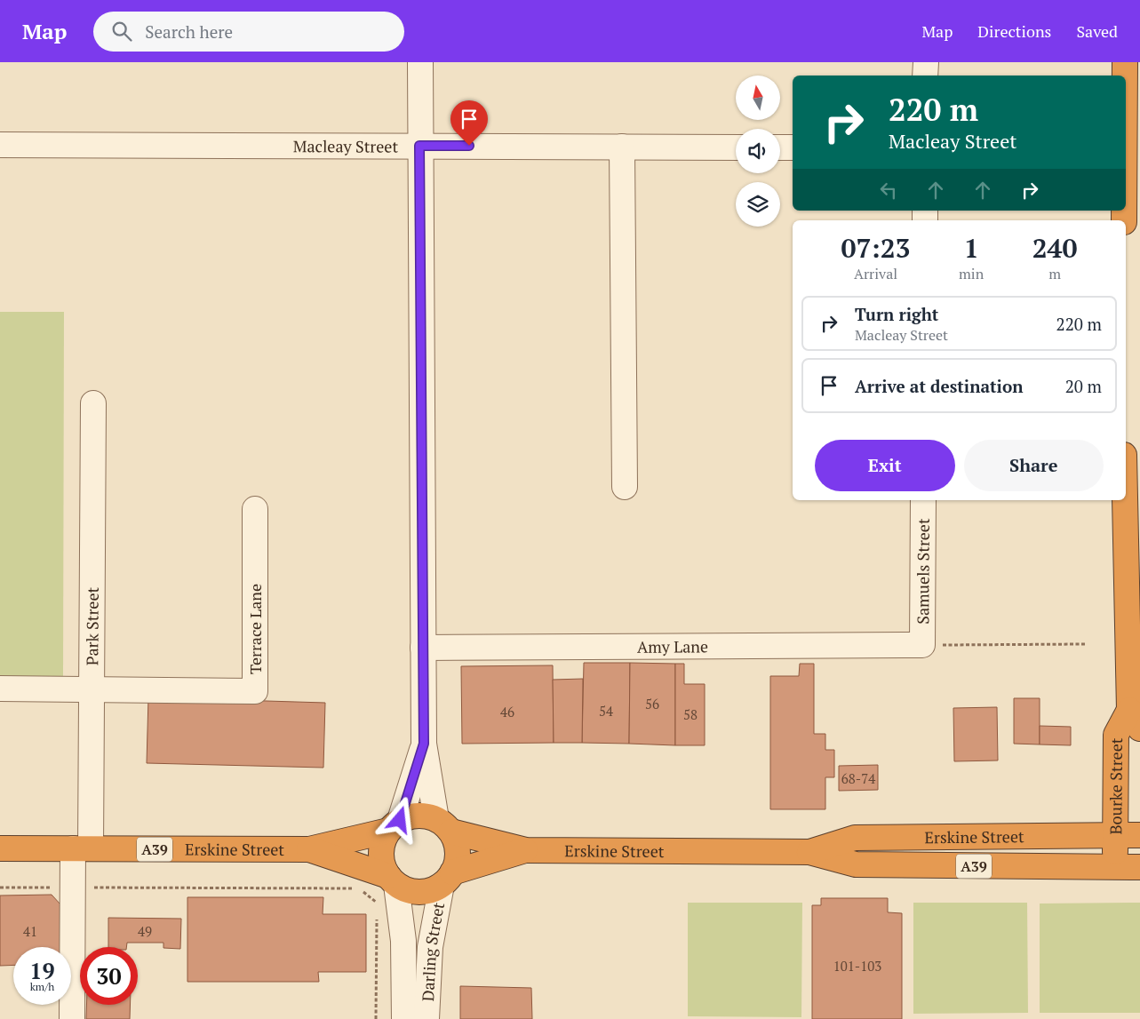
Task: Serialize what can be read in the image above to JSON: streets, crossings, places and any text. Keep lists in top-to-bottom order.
{
  "streets": {
    "highway": ["Bourke Street", "Erskine Street", "A39"],
    "street": [
      "Macleay Street",
      "Samuels Street",
      "Park Street",
      "Terrace Lane",
      "Amy Lane",
      "Darling Street"
    ]
  },
  "crossings": [
    ["Samuels Street", "Amy Lane"],
    ["Park Street", "Terrace Lane"],
    ["Park Street", "Erskine Street"],
    ["Bourke Street", "Erskine Street"],
    ["Erskine Street", "A39"],
    ["Erskine Street", "Darling Street"],
    ["A39", "Darling Street"]
  ],
  "house_numbers": [
    "56",
    "54",
    "46",
    "58",
    "68-74",
    "41",
    "49",
    "101-103"
  ],
  "north": "top",
  "page": {
    "header": "Map",
    "search": "Search here",
    "nav": ["Map", "Directions", "Saved"],
    "turn": ["220 m", "Macleay Street"],
    "eta": [
      "07:23",
      "Arrival",
      "1",
      "min",
      "240",
      "m"
    ],
    "list": [
      {
        "name": "Turn right",
        "note": "Macleay Street",
        "value": "220 m"
      },
      {
        "name": "Arrive at destination",
        "value": "20 m"
      }
    ],
    "buttons": ["Exit", "Share"],
    "speed": "19 km/h",
    "limit": "30"
  }
}
